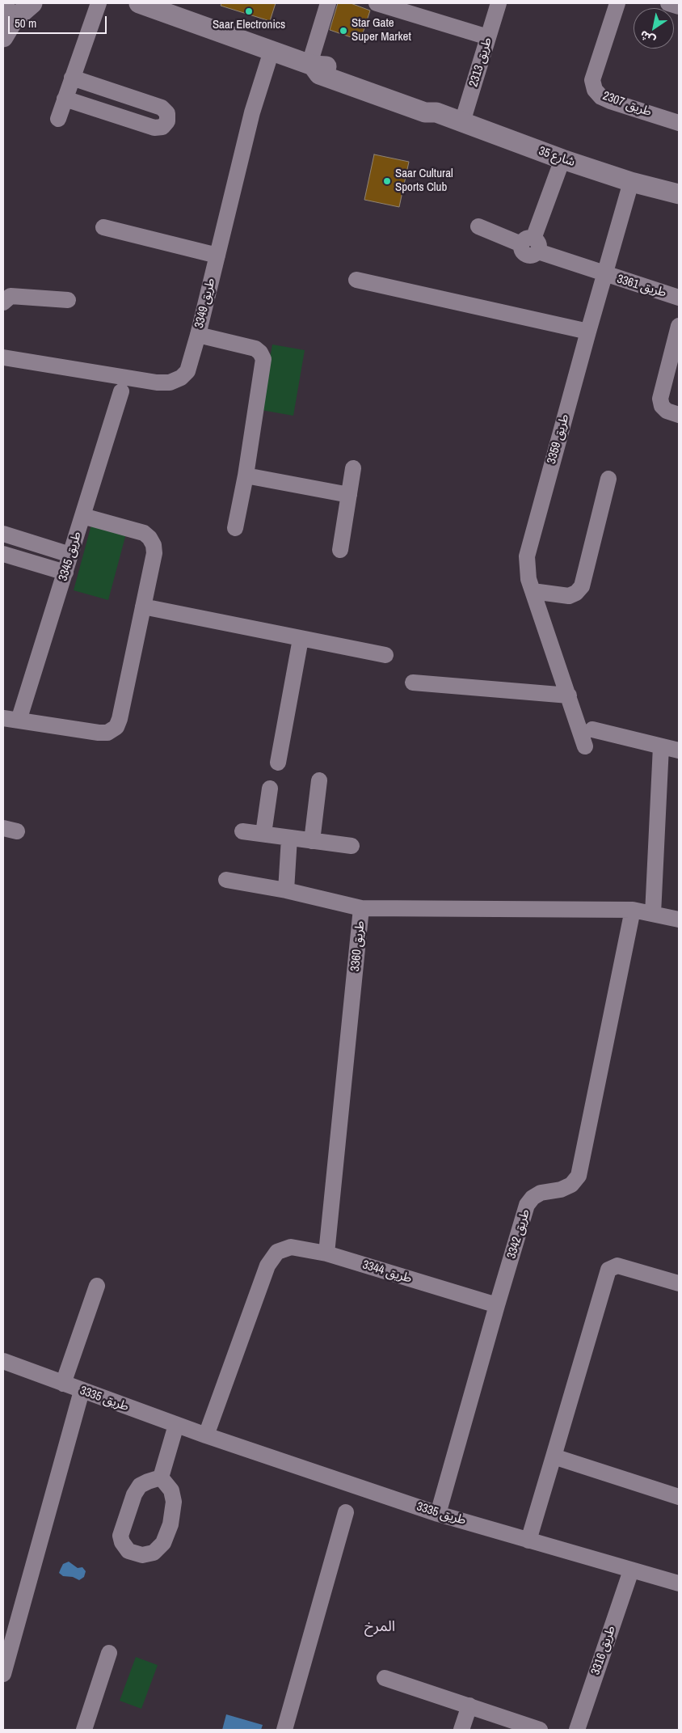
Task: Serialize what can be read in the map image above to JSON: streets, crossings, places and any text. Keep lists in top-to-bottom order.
{
  "streets": {
    "street": [
      "طريق 2313",
      "طريق 2307",
      "شارع 35",
      "طريق 3361",
      "طريق 3349",
      "طريق 3359",
      "طريق 3345",
      "طريق 3360",
      "طريق 3342",
      "طريق 3344",
      "طريق 3335",
      "طريق 3316"
    ]
  },
  "crossings": [
    ["طريق 2313", "شارع 35"],
    ["شارع 35", "طريق 3349"],
    ["شارع 35", "طريق 3359"],
    ["طريق 3361", "طريق 3359"],
    ["طريق 3360", "طريق 3342"],
    ["طريق 3360", "طريق 3344"],
    ["طريق 3342", "طريق 3344"],
    ["طريق 3342", "طريق 3335"],
    ["طريق 3344", "طريق 3335"],
    ["طريق 3335", "طريق 3316"]
  ],
  "districts": ["المرخ"],
  "places": ["Saar Electronics", "Star Gate Super Market", "Saar Cultural Sports Club"],
  "scale_bar": "50 m",
  "north": "bottom left"
}
